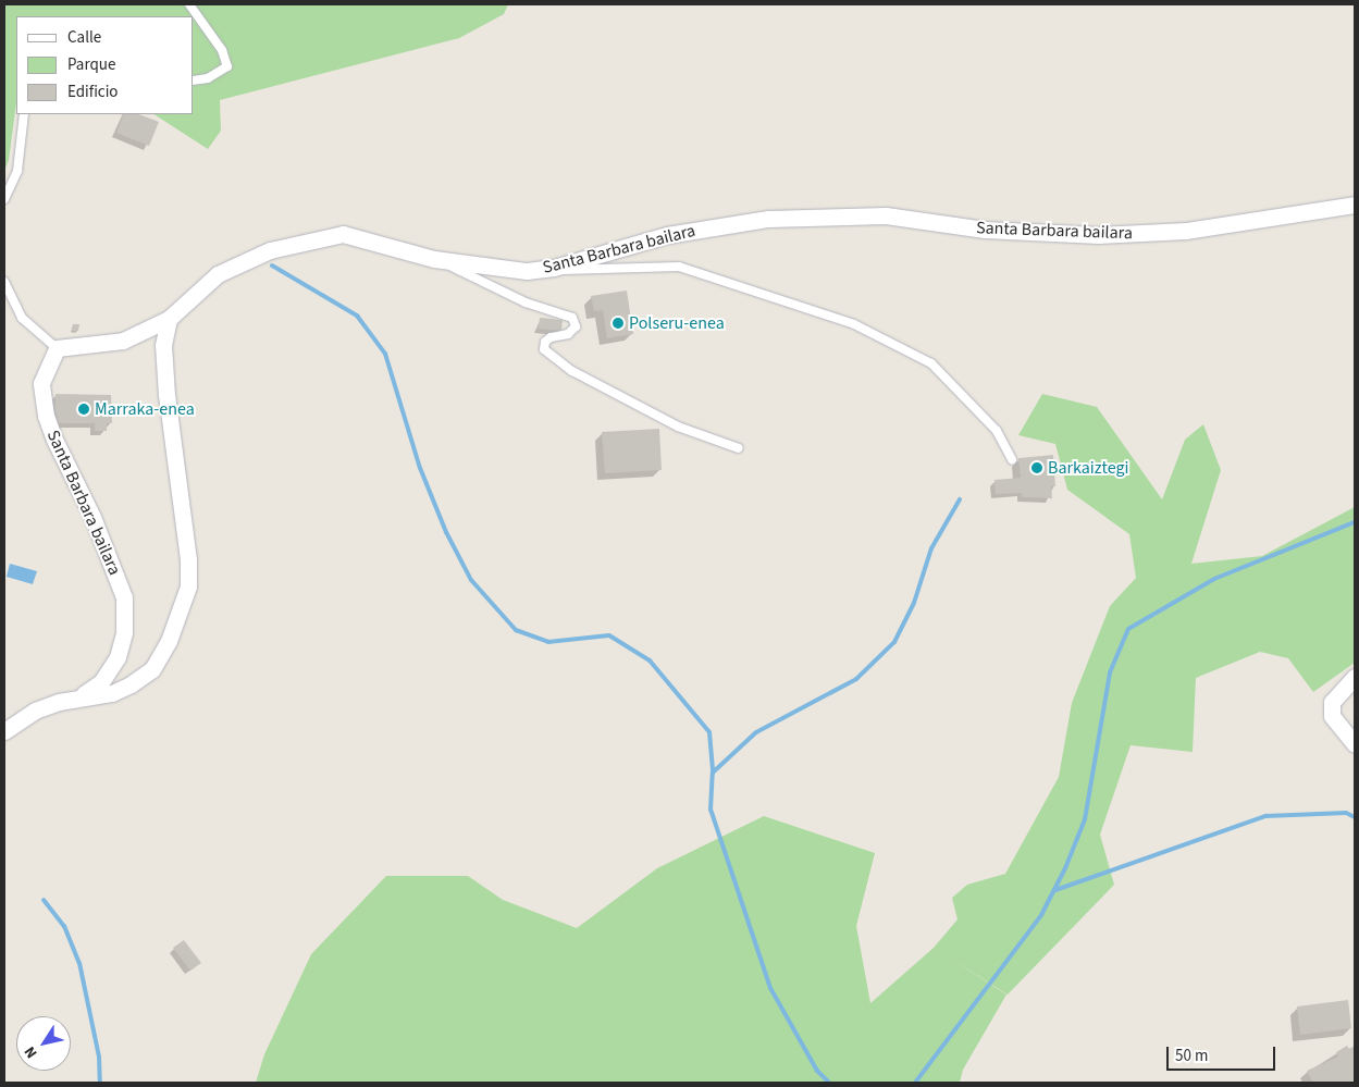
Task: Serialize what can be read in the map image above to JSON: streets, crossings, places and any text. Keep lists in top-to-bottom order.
{
  "streets": {
    "street": ["Santa Barbara bailara"]
  },
  "places": ["Polseru-enea", "Marraka-enea", "Barkaiztegi"],
  "legend": ["Calle", "Parque", "Edificio"],
  "scale_bar": "50 m",
  "north": "bottom left"
}
